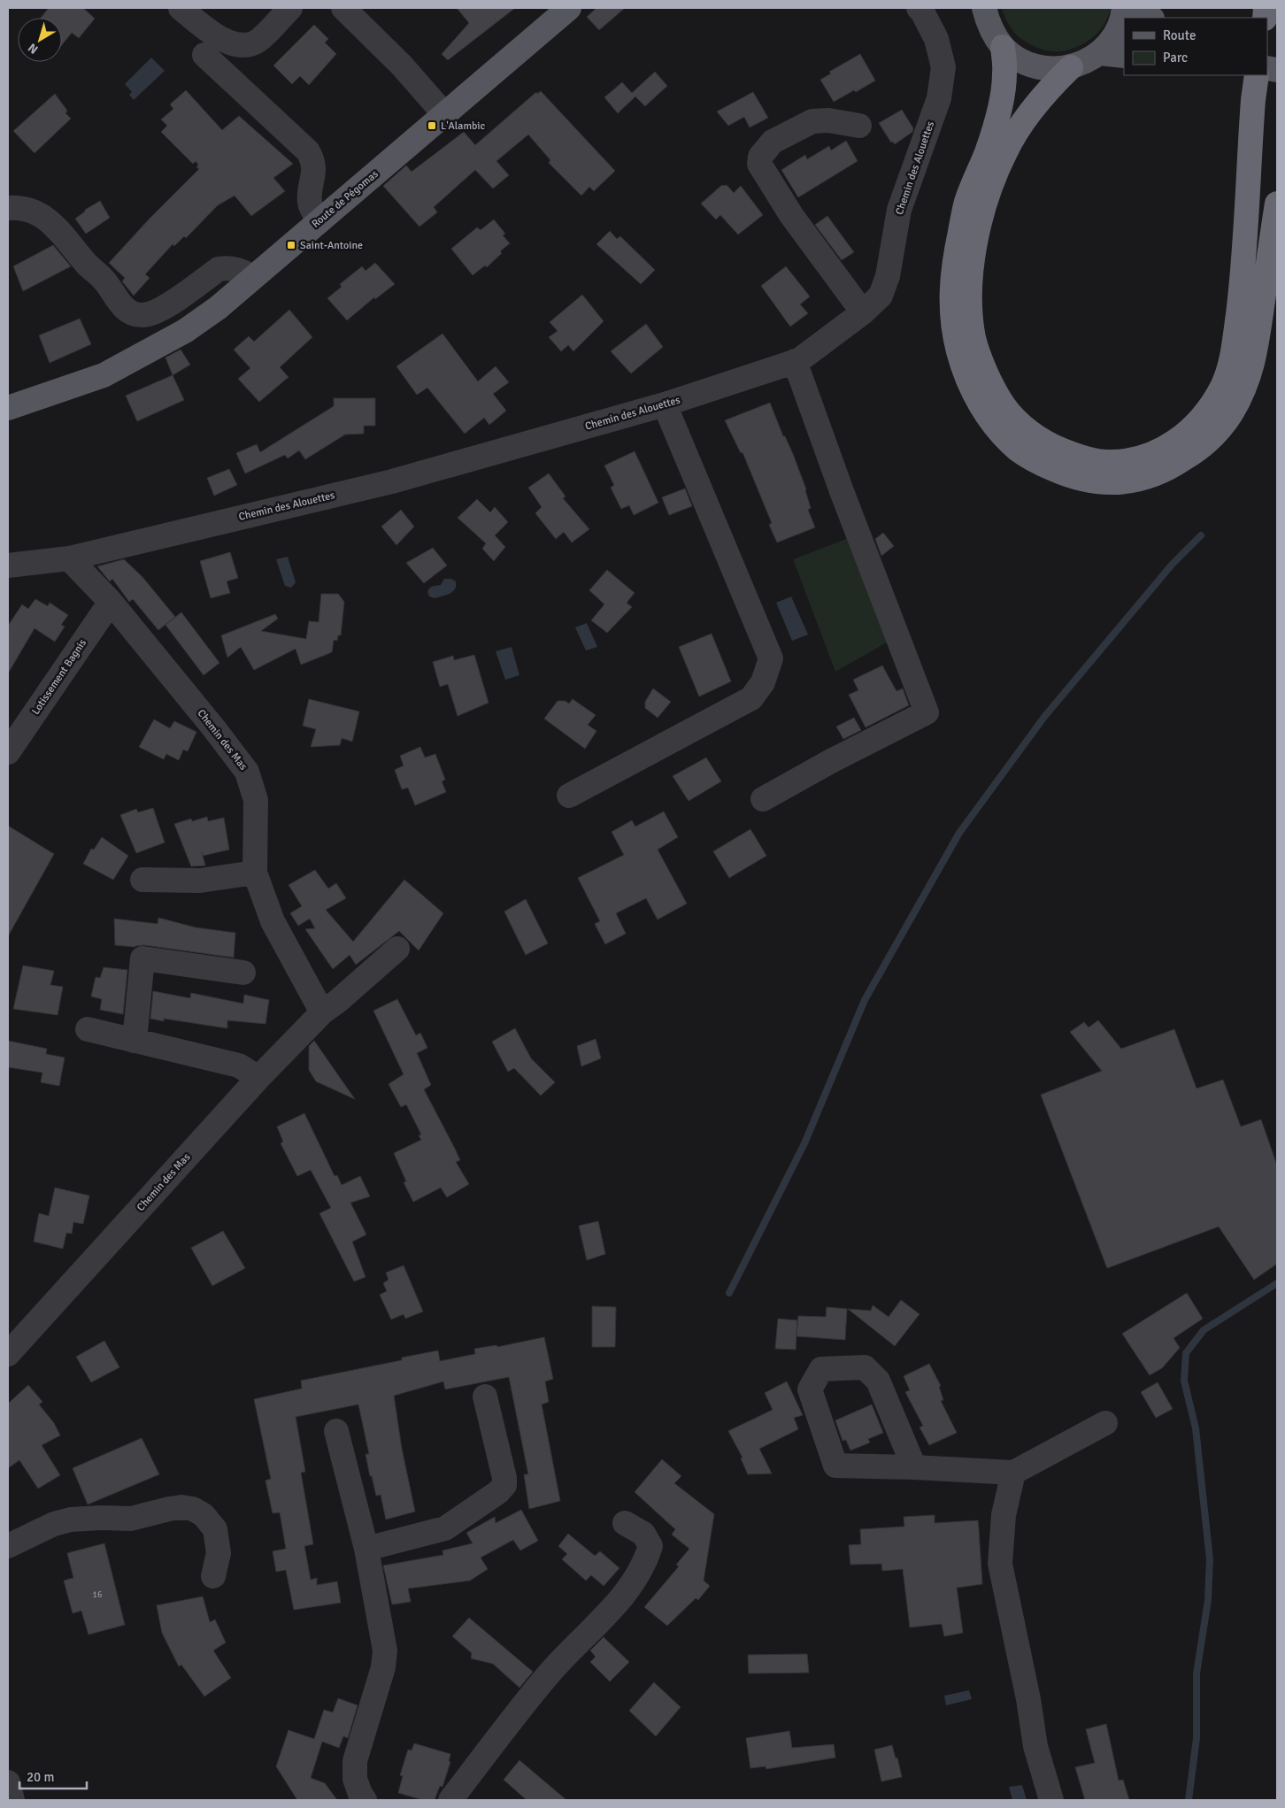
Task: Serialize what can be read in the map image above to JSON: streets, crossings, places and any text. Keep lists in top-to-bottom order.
{
  "streets": {
    "main road": ["Route de Pégomas"],
    "street": ["Chemin des Alouettes", "Lotissement Bagnis", "Chemin des Mas"]
  },
  "crossings": [
    ["Chemin des Alouettes", "Chemin des Mas"],
    ["Lotissement Bagnis", "Chemin des Mas"]
  ],
  "places": {
    "transit": ["L'Alambic", "Saint-Antoine"]
  },
  "house_numbers": ["16"],
  "legend": ["Route", "Parc"],
  "scale_bar": "20 m",
  "north": "bottom left"
}
